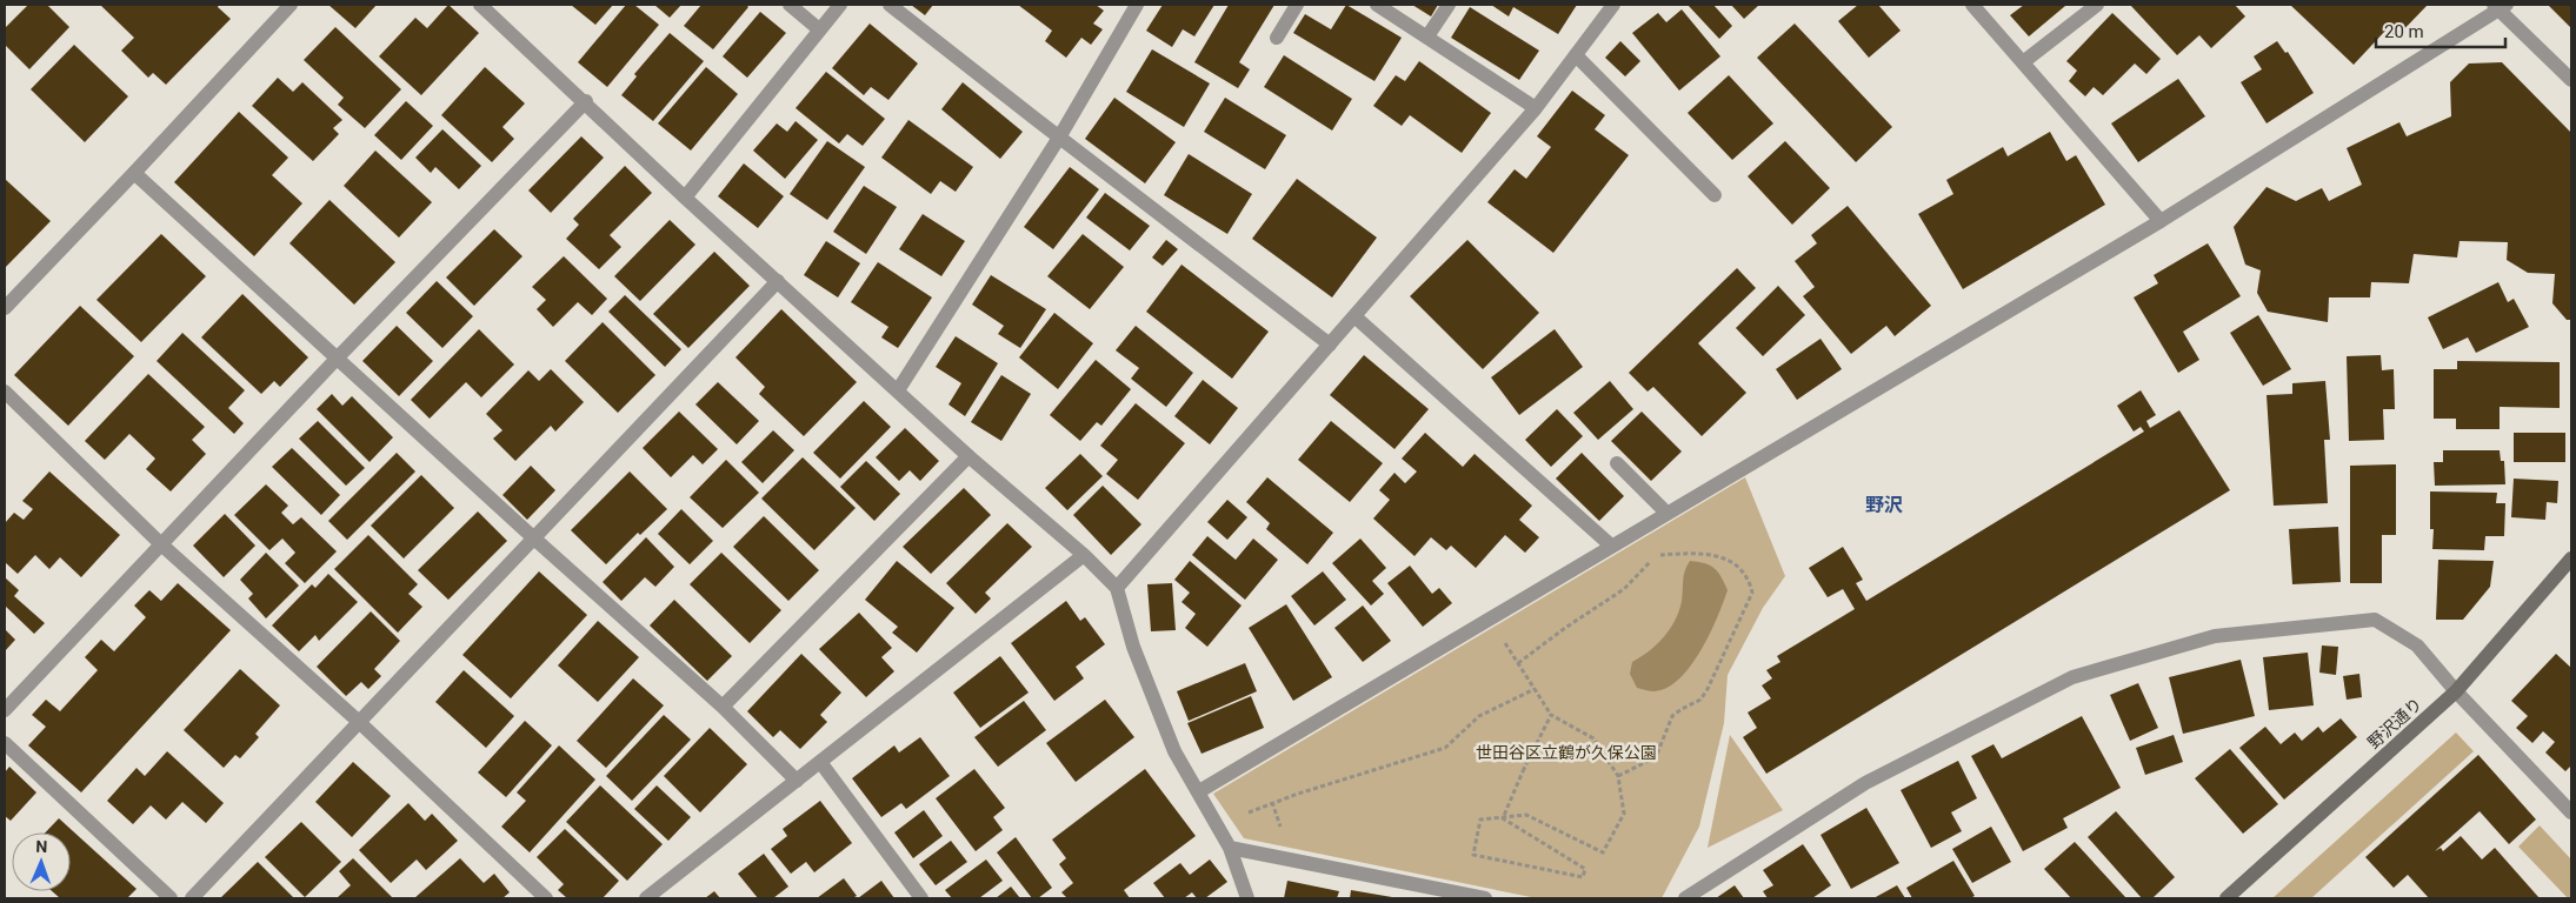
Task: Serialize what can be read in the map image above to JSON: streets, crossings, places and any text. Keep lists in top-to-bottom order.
{
  "streets": {
    "street": ["野沢通り"]
  },
  "districts": ["野沢"],
  "parks": ["世田谷区立鶴が久保公園"],
  "scale_bar": "20 m",
  "north": "top"
}
